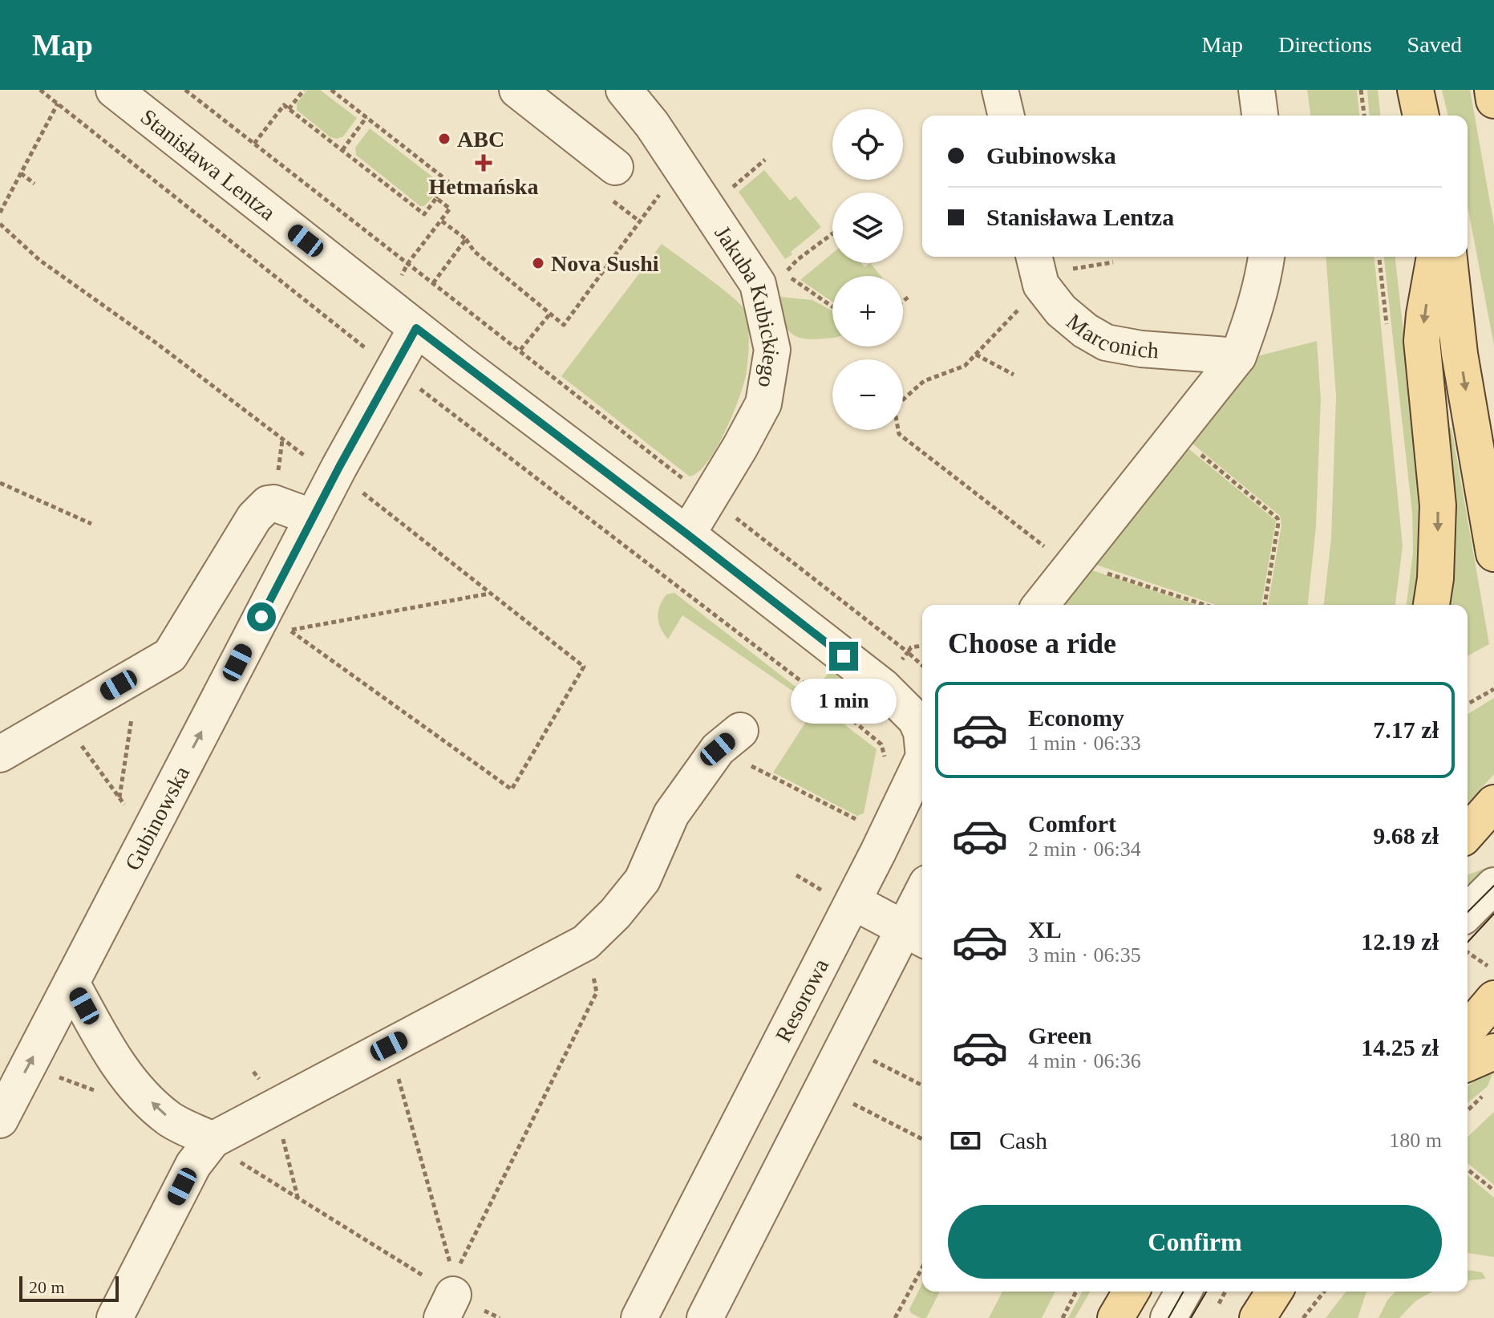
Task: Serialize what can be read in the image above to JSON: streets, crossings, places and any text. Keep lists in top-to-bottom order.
{
  "streets": {
    "street": [
      "Stanisława Lentza",
      "Jakuba Kubickiego",
      "Marconich",
      "Gubinowska",
      "Resorowa"
    ]
  },
  "crossings": [
    ["Stanisława Lentza", "Jakuba Kubickiego"],
    ["Stanisława Lentza", "Gubinowska"],
    ["Stanisława Lentza", "Resorowa"]
  ],
  "one_way": ["Gubinowska"],
  "places": {
    "other": ["ABC", "Nova Sushi"],
    "health": ["Hetmańska"]
  },
  "scale_bar": "20 m",
  "page": {
    "header": "Map",
    "nav": ["Map", "Directions", "Saved"],
    "map_buttons": ["+", "−"],
    "banner": ["Gubinowska", "Stanisława Lentza"],
    "heading": "Choose a ride",
    "bubble": "1 min",
    "list": [
      {
        "name": "Economy",
        "note": "1 min · 06:33",
        "value": "7.17 zł"
      },
      {
        "name": "Comfort",
        "note": "2 min · 06:34",
        "value": "9.68 zł"
      },
      {
        "name": "XL",
        "note": "3 min · 06:35",
        "value": "12.19 zł"
      },
      {
        "name": "Green",
        "note": "4 min · 06:36",
        "value": "14.25 zł"
      }
    ],
    "pay": ["Cash", "180 m"],
    "buttons": "Confirm",
    "scale": "20 m"
  }
}
